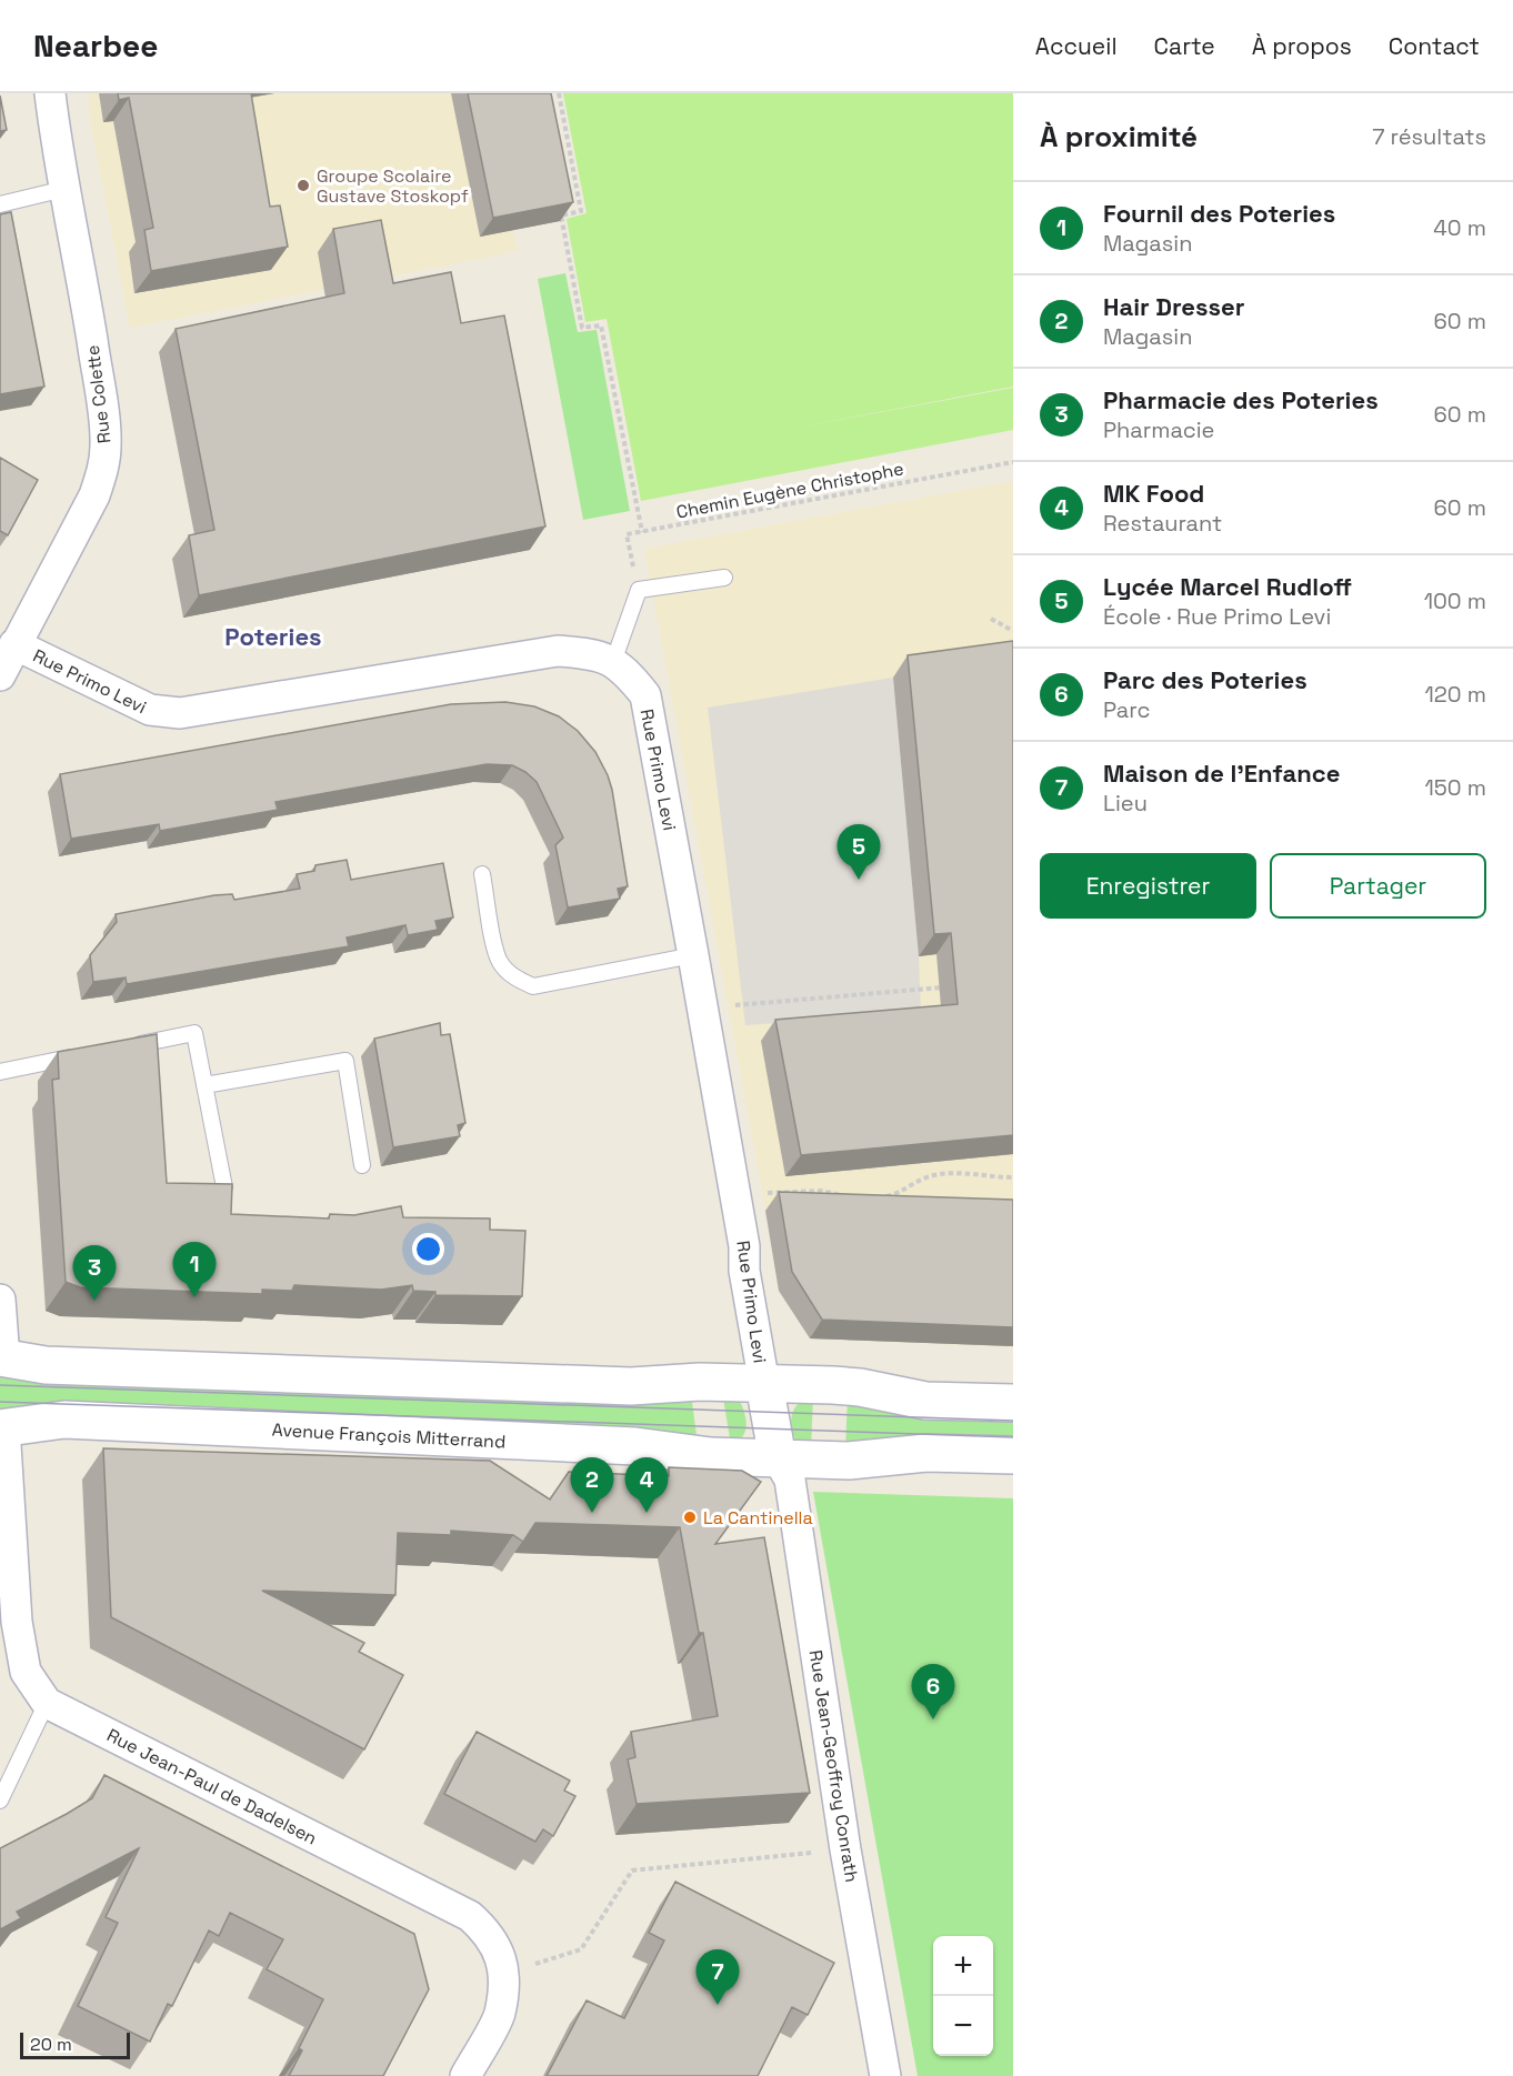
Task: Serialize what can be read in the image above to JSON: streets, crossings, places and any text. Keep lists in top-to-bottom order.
{
  "streets": {
    "street": [
      "Rue Colette",
      "Rue Primo Levi",
      "Avenue François Mitterrand",
      "Rue Jean-Geoffroy Conrath",
      "Rue Jean-Paul de Dadelsen"
    ],
    "path": ["Chemin Eugène Christophe"]
  },
  "crossings": [
    ["Rue Colette", "Rue Primo Levi"],
    ["Avenue François Mitterrand", "Rue Jean-Geoffroy Conrath"],
    ["Avenue François Mitterrand", "Rue Jean-Paul de Dadelsen"]
  ],
  "districts": ["Poteries"],
  "places": ["Groupe Scolaire Gustave Stoskopf", "La Cantinella"],
  "scale_bar": "20 m",
  "page": {
    "header": "Nearbee",
    "nav": [
      "Accueil",
      "Carte",
      "À propos",
      "Contact"
    ],
    "heading": ["À proximité", "7 résultats"],
    "list": [
      {
        "mark": "1",
        "name": "Fournil des Poteries",
        "note": "Magasin",
        "value": "40 m"
      },
      {
        "mark": "2",
        "name": "Hair Dresser",
        "note": "Magasin",
        "value": "60 m"
      },
      {
        "mark": "3",
        "name": "Pharmacie des Poteries",
        "note": "Pharmacie",
        "value": "60 m"
      },
      {
        "mark": "4",
        "name": "MK Food",
        "note": "Restaurant",
        "value": "60 m"
      },
      {
        "mark": "5",
        "name": "Lycée Marcel Rudloff",
        "note": "École · Rue Primo Levi",
        "value": "100 m"
      },
      {
        "mark": "6",
        "name": "Parc des Poteries",
        "note": "Parc",
        "value": "120 m"
      },
      {
        "mark": "7",
        "name": "Maison de l'Enfance",
        "note": "Lieu",
        "value": "150 m"
      }
    ],
    "pins": [
      "5",
      "1",
      "3",
      "2",
      "4",
      "6",
      "7"
    ],
    "buttons": ["Enregistrer", "Partager"],
    "map_buttons": ["+", "−"],
    "scale": "20 m"
  }
}
